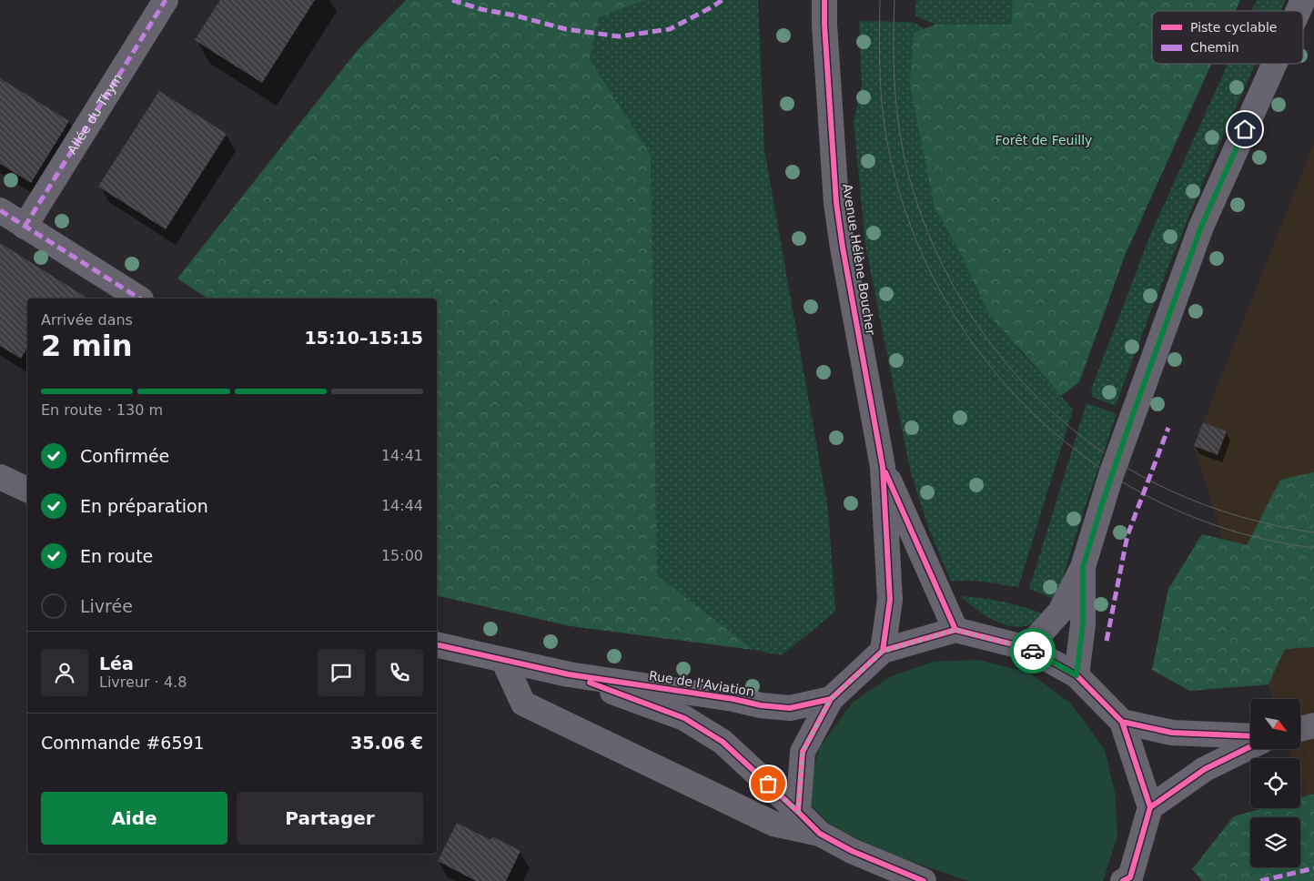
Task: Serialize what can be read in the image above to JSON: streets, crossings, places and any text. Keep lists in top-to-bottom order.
{
  "streets": {
    "street": ["Allée du Thym", "Avenue Hélène Boucher", "Rue de l'Aviation"]
  },
  "crossings": [
    ["Avenue Hélène Boucher", "Rue de l'Aviation"]
  ],
  "parks": ["Forêt de Feuilly"],
  "legend": ["Piste cyclable", "Chemin"],
  "north": "bottom right",
  "page": {
    "heading": ["2 min", "Arrivée dans", "15:10–15:15"],
    "panel": [
      "Léa",
      "Livreur · 4.8",
      "Commande #6591",
      "35.06 €"
    ],
    "bar": "En route · 130 m",
    "list": [
      ["Confirmée", "14:41"],
      ["En préparation", "14:44"],
      ["En route", "15:00"],
      "Livrée"
    ],
    "buttons": ["Aide", "Partager"]
  }
}
